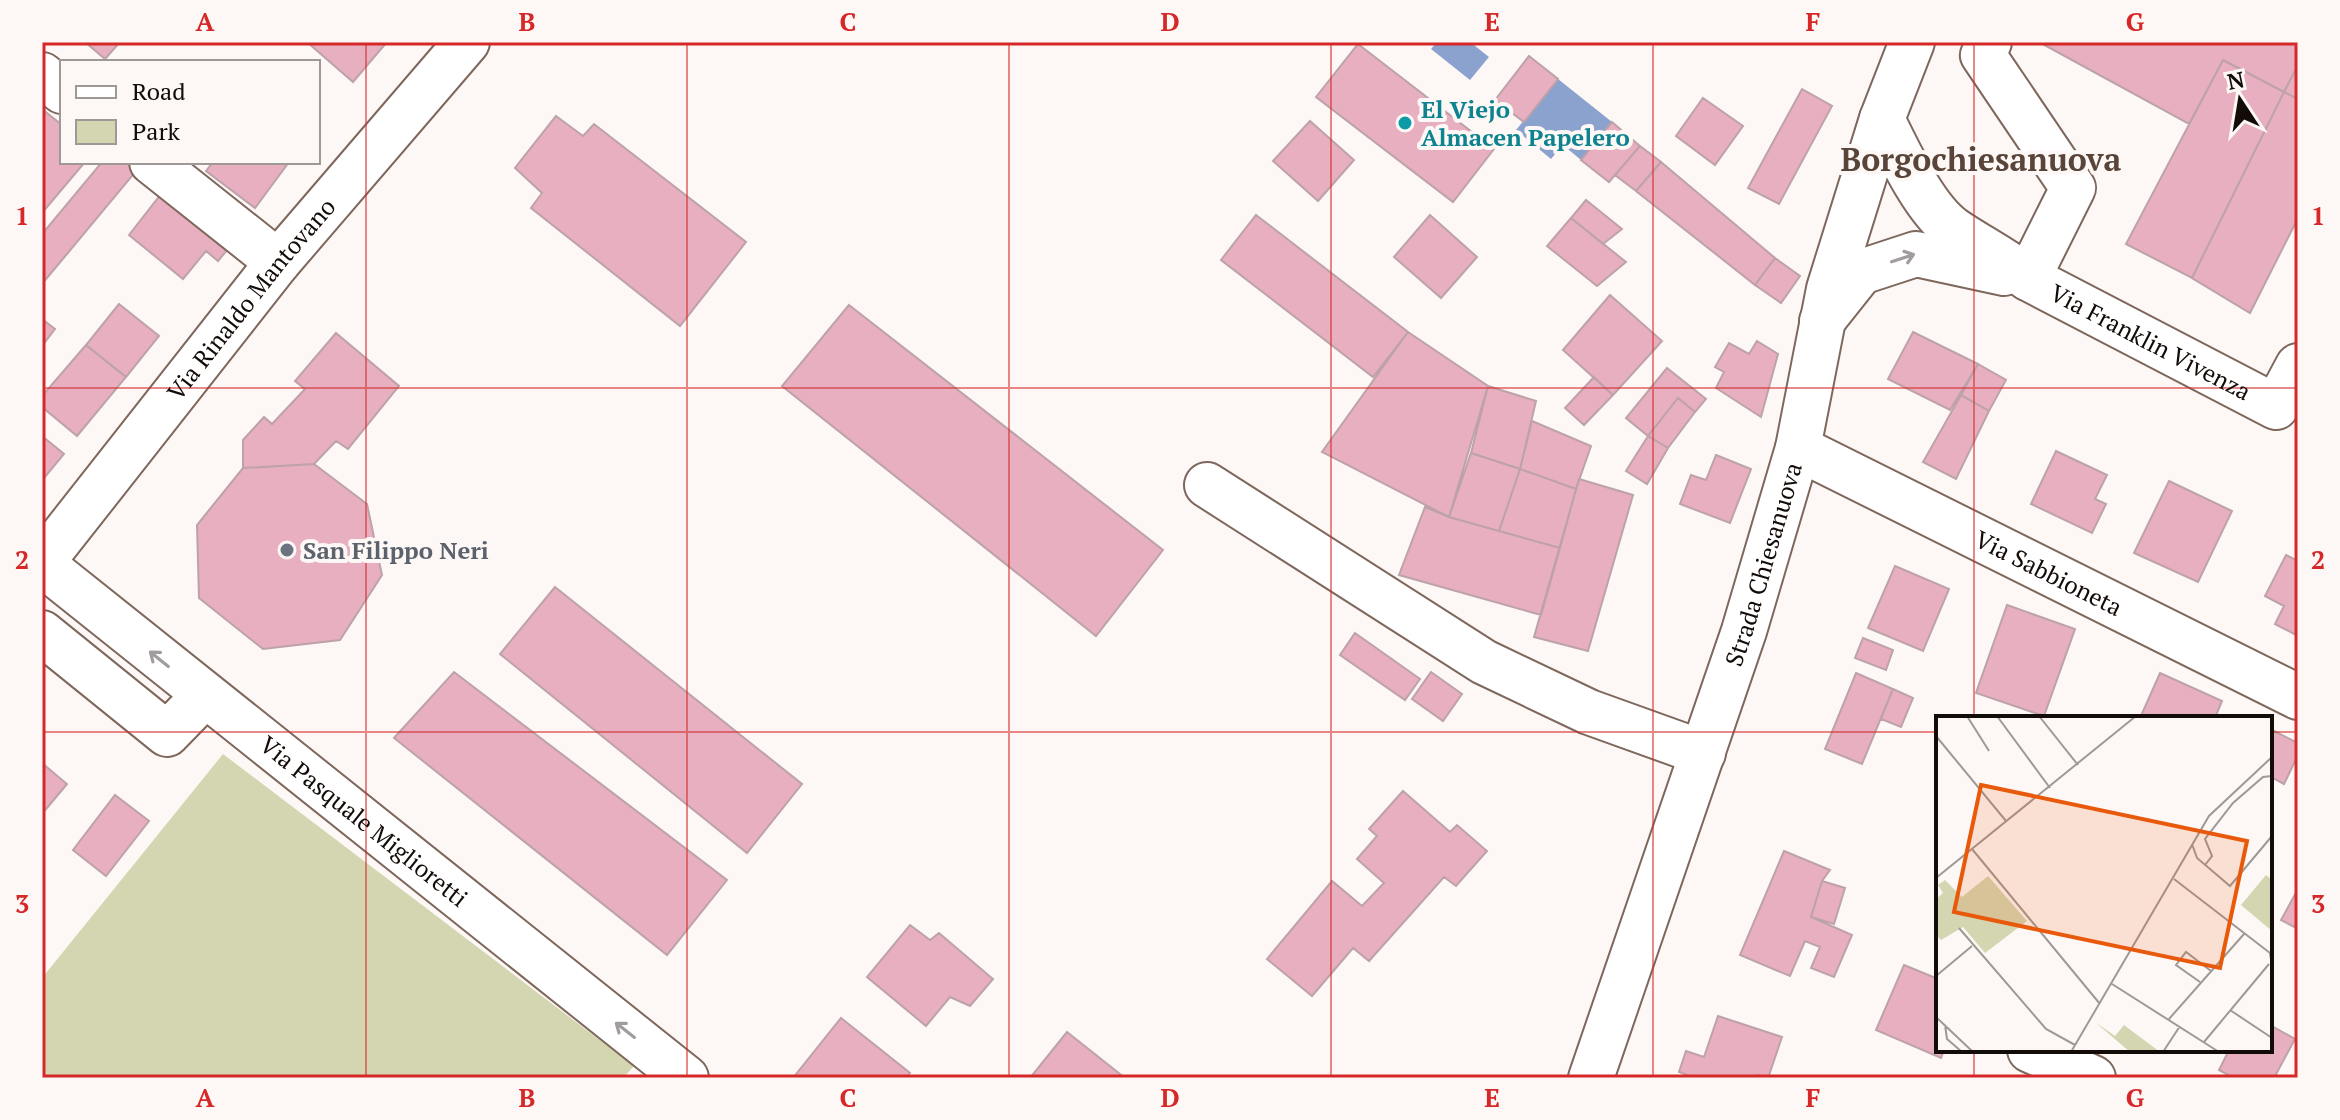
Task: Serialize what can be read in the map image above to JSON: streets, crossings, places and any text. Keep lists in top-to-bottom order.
{
  "streets": {
    "street": [
      "Via Rinaldo Mantovano",
      "Via Franklin Vivenza",
      "Strada Chiesanuova",
      "Via Sabbioneta",
      "Via Pasquale Miglioretti"
    ]
  },
  "crossings": [
    ["Via Rinaldo Mantovano", "Via Pasquale Miglioretti"],
    ["Via Franklin Vivenza", "Strada Chiesanuova"],
    ["Strada Chiesanuova", "Via Sabbioneta"]
  ],
  "one_way": ["Via Pasquale Miglioretti"],
  "districts": ["Borgochiesanuova"],
  "places": ["El Viejo Almacen Papelero", "San Filippo Neri"],
  "legend": ["Road", "Park"],
  "north": "top",
  "grid": {
    "columns": [
      "A",
      "B",
      "C",
      "D",
      "E",
      "F",
      "G"
    ],
    "rows": ["1", "2", "3"]
  }
}
